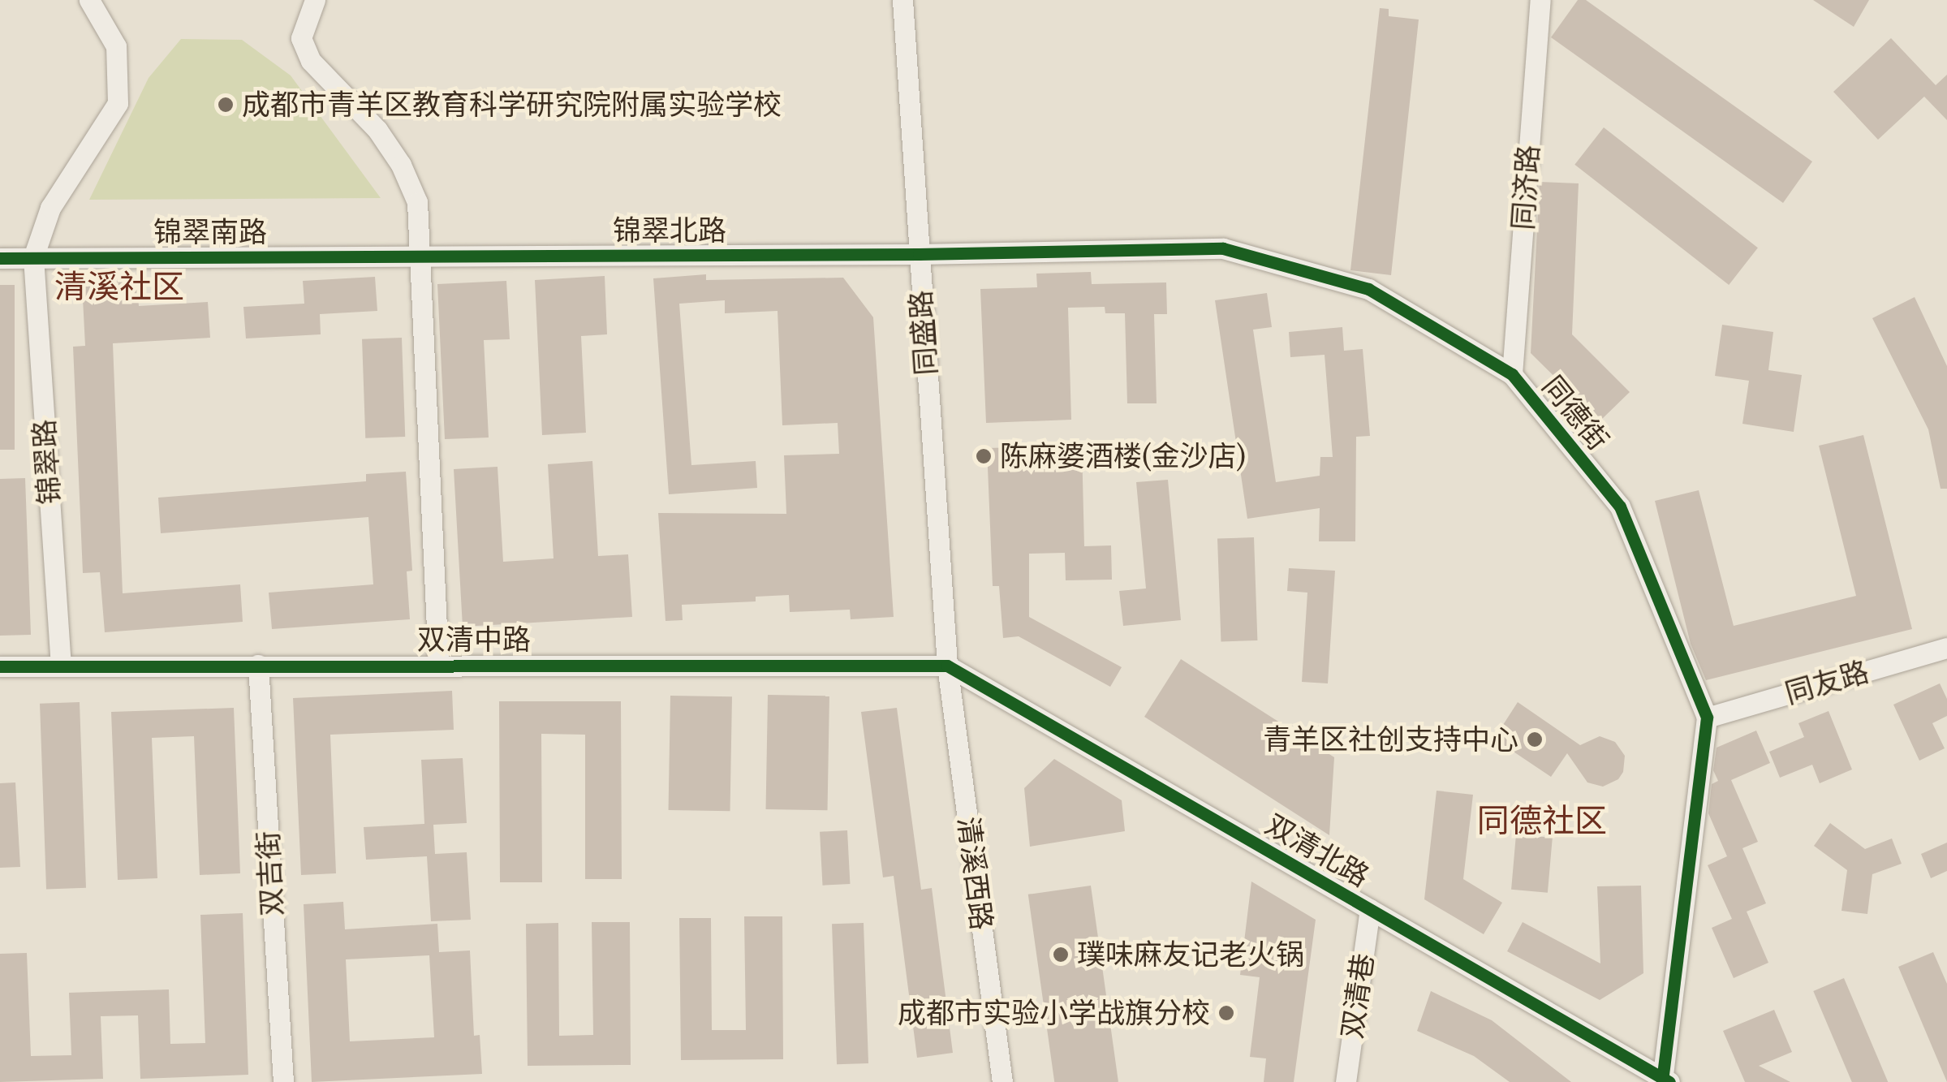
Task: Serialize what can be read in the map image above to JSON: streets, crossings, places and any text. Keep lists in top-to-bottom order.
{
  "streets": {
    "street": [
      "同济路",
      "锦翠北路",
      "锦翠南路",
      "同盛路",
      "同德街",
      "锦翠路",
      "双清中路",
      "同友路",
      "双清北路",
      "双吉街",
      "清溪西路",
      "双清巷"
    ]
  },
  "crossings": [
    ["同济路", "同德街"],
    ["锦翠北路", "锦翠南路"],
    ["锦翠北路", "同盛路"],
    ["锦翠北路", "同德街"],
    ["锦翠南路", "锦翠路"],
    ["同盛路", "同德街"],
    ["同盛路", "双清中路"],
    ["同盛路", "双清北路"],
    ["同盛路", "清溪西路"],
    ["同德街", "同友路"],
    ["同德街", "双清北路"],
    ["锦翠路", "双清中路"],
    ["双清中路", "双清北路"],
    ["双清中路", "双吉街"],
    ["双清中路", "清溪西路"],
    ["双清北路", "清溪西路"],
    ["双清北路", "双清巷"]
  ],
  "districts": ["清溪社区", "同德社区"],
  "places": [
    "成都市青羊区教育科学研究院附属实验学校",
    "陈麻婆酒楼(金沙店)",
    "青羊区社创支持中心",
    "璞味麻友记老火锅",
    "成都市实验小学战旗分校"
  ]
}
